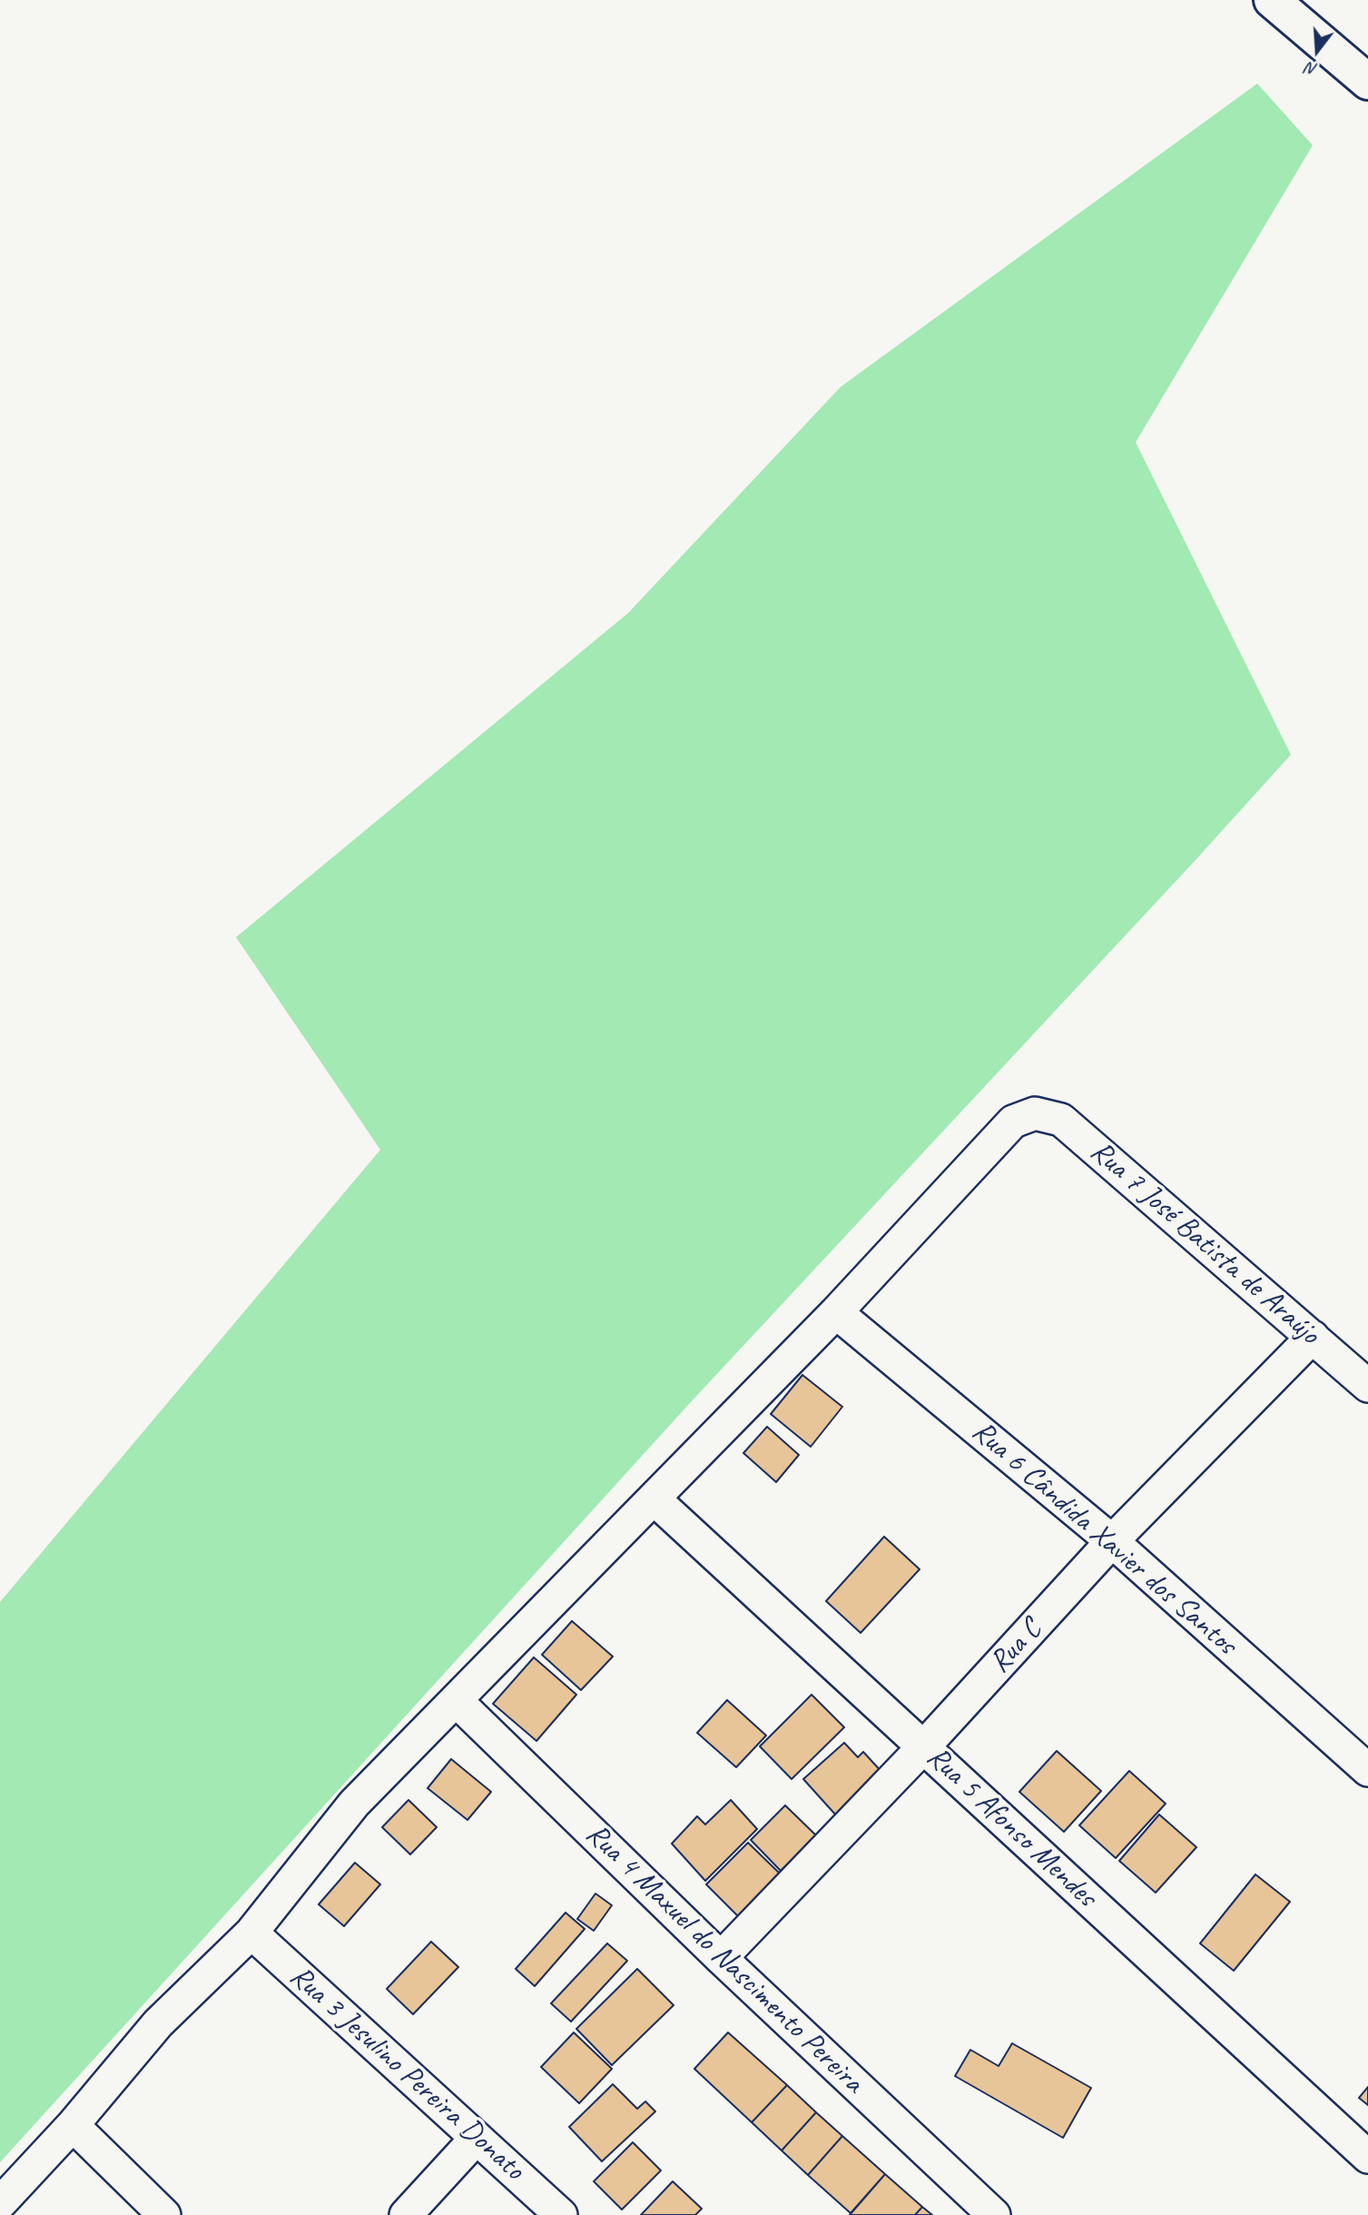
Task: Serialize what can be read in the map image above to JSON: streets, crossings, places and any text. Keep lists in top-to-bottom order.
{
  "streets": {
    "street": [
      "Rua 7 José Batista de Araújo",
      "Rua 6 Cândida Xavier dos Santos",
      "Rua C",
      "Rua 5 Afonso Mendes",
      "Rua 4 Maxuel do Nascimento Pereira",
      "Rua 3 Jesulino Pereira Donato"
    ]
  },
  "crossings": [
    ["Rua 7 José Batista de Araújo", "Rua 6 Cândida Xavier dos Santos"],
    ["Rua 7 José Batista de Araújo", "Rua C"],
    ["Rua 6 Cândida Xavier dos Santos", "Rua C"],
    ["Rua C", "Rua 5 Afonso Mendes"],
    ["Rua C", "Rua 4 Maxuel do Nascimento Pereira"]
  ],
  "north": "bottom"
}
